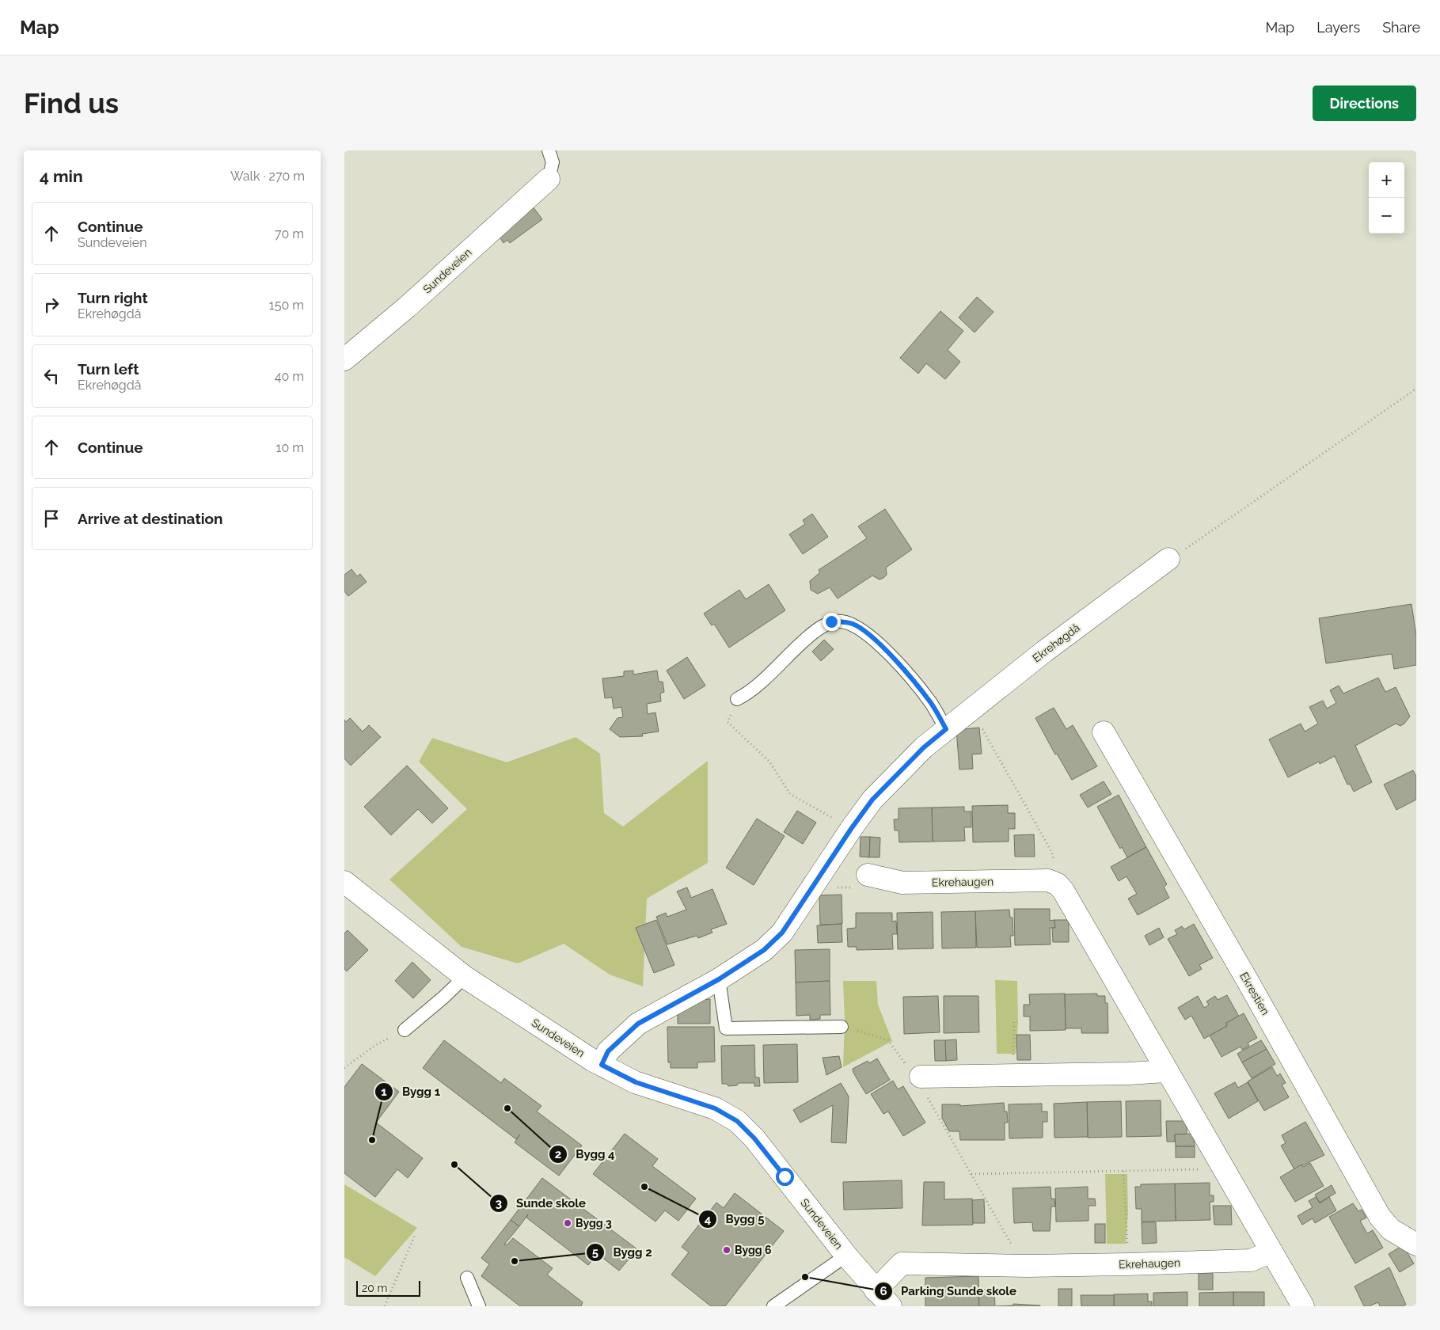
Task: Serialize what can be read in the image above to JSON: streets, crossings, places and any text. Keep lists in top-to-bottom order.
{
  "streets": {
    "street": [
      "Sundeveien",
      "Ekrehøgdå",
      "Ekrehaugen",
      "Ekrestien"
    ]
  },
  "crossings": [
    ["Sundeveien", "Ekrehøgdå"]
  ],
  "places": [
    "Bygg 4",
    "Bygg 1",
    "Sunde skole",
    "Bygg 5",
    "Bygg 3",
    "Bygg 6",
    "Bygg 2",
    "Parking Sunde skole"
  ],
  "scale_bar": "20 m",
  "page": {
    "header": "Map",
    "nav": ["Map", "Layers", "Share"],
    "buttons": "Directions",
    "title": "Find us",
    "heading": ["4 min", "Walk · 270 m"],
    "map_buttons": ["+", "−"],
    "list": [
      ["Continue", "Sundeveien", "70 m"],
      ["Turn right", "Ekrehøgdå", "150 m"],
      ["Turn left", "Ekrehøgdå", "40 m"],
      ["Continue", "10 m"],
      "Arrive at destination"
    ],
    "scale": "20 m"
  }
}
